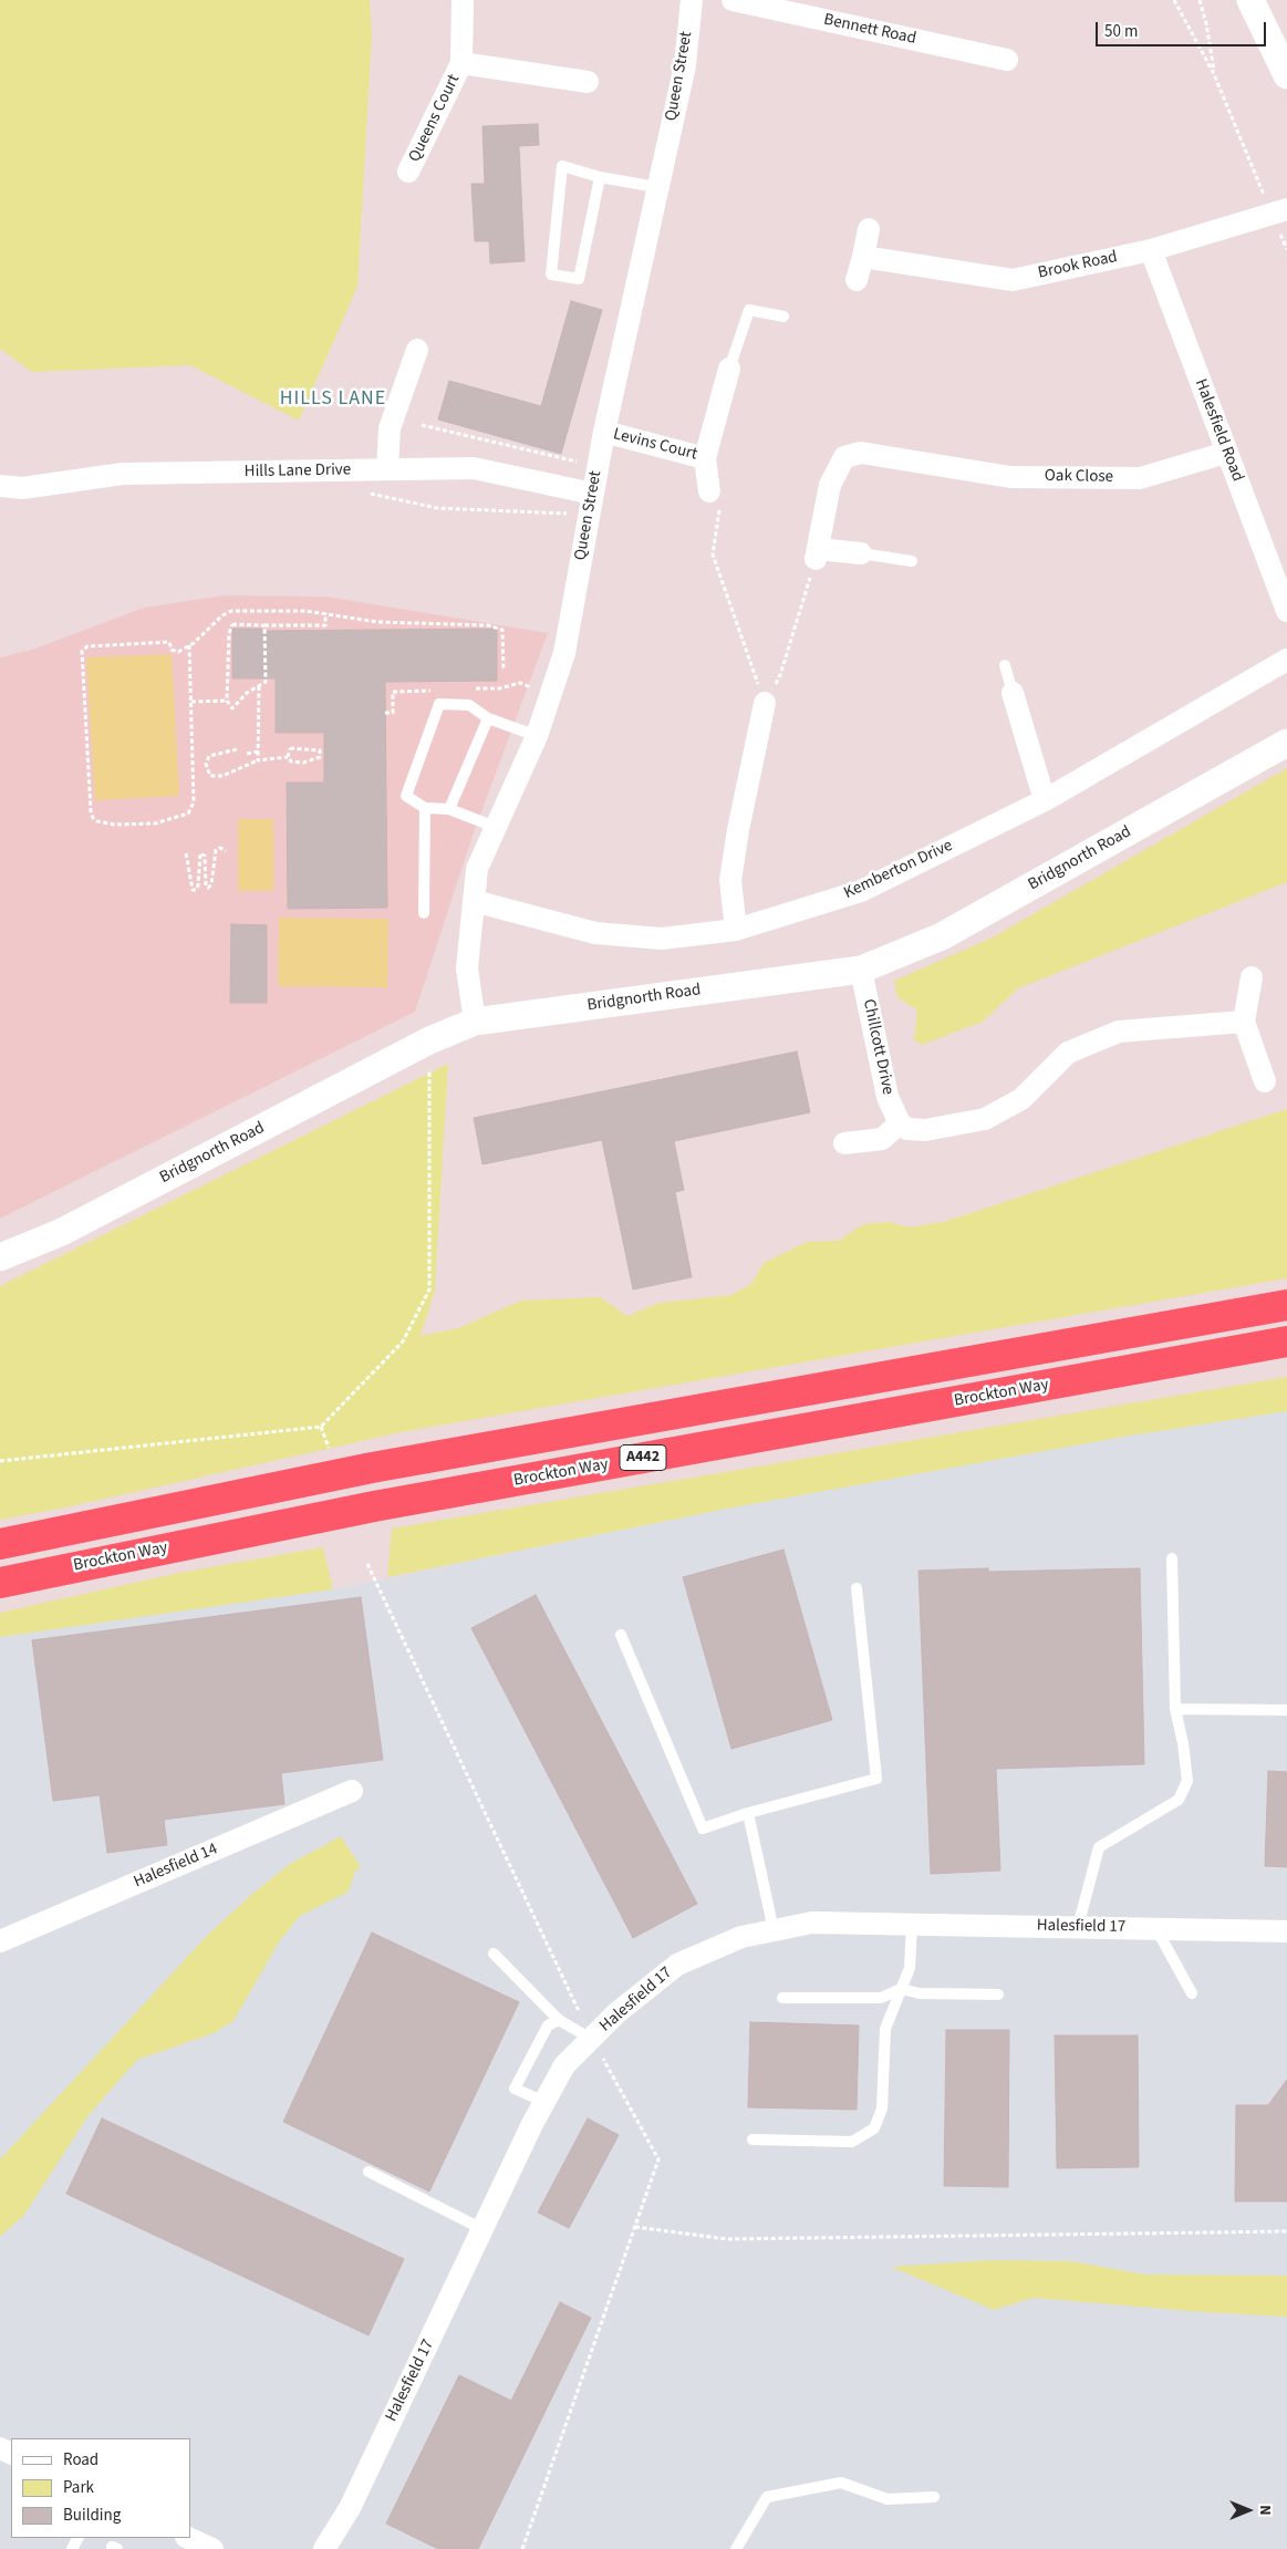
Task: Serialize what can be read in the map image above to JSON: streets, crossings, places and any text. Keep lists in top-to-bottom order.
{
  "streets": {
    "highway": ["Brockton Way", "A442"],
    "street": [
      "Bennett Road",
      "Queen Street",
      "Queens Court",
      "Brook Road",
      "Halesfield Road",
      "Levins Court",
      "Hills Lane Drive",
      "Oak Close",
      "Bridgnorth Road",
      "Kemberton Drive",
      "Chillcott Drive",
      "Halesfield 14",
      "Halesfield 17"
    ]
  },
  "crossings": [
    ["Queen Street", "Levins Court"],
    ["Queen Street", "Hills Lane Drive"],
    ["Queen Street", "Bridgnorth Road"],
    ["Queen Street", "Kemberton Drive"],
    ["Brook Road", "Halesfield Road"],
    ["Halesfield Road", "Oak Close"],
    ["Bridgnorth Road", "Chillcott Drive"]
  ],
  "districts": ["HILLS LANE"],
  "legend": ["Road", "Park", "Building"],
  "scale_bar": "50 m",
  "north": "right"
}
